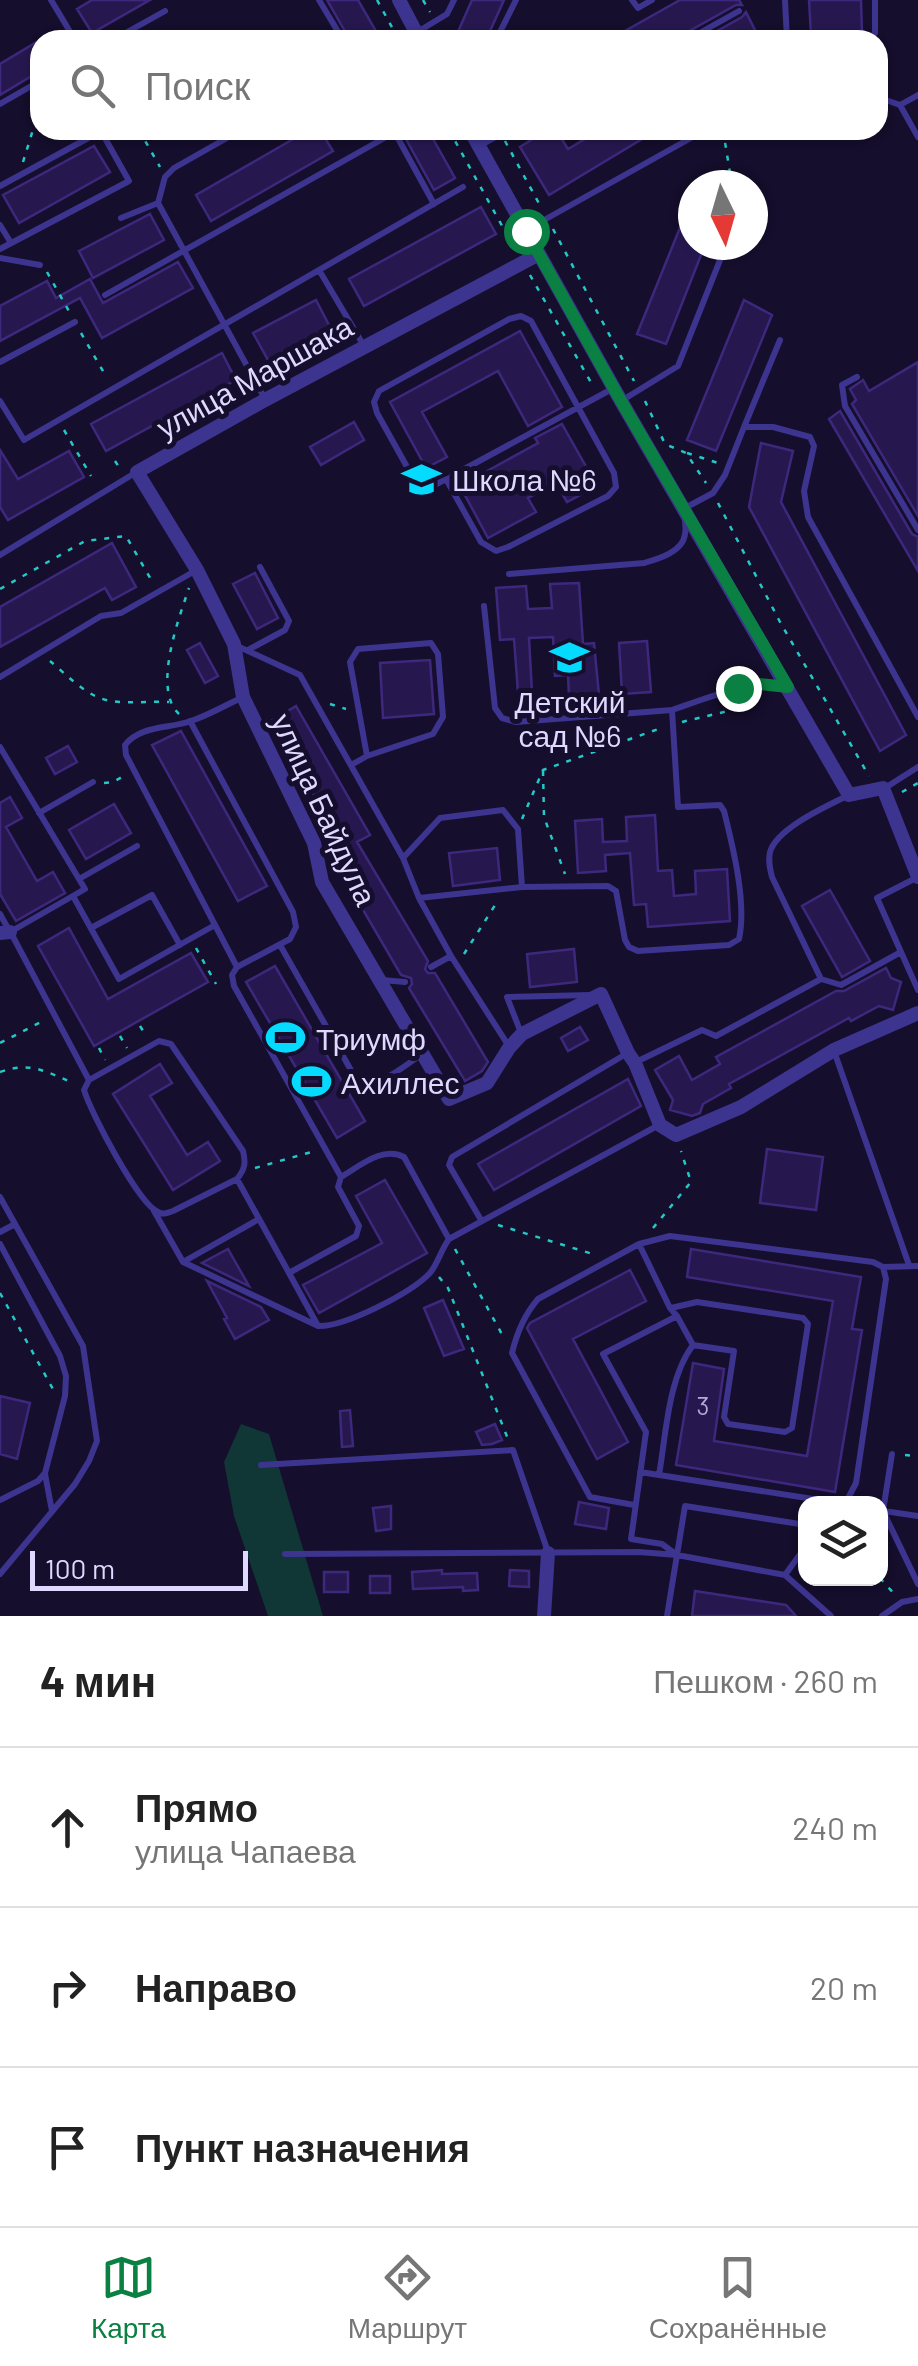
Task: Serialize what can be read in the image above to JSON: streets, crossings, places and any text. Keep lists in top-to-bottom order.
{
  "streets": {
    "street": ["улица Маршака", "улица Байдула"]
  },
  "crossings": [
    ["улица Маршака", "улица Байдула"]
  ],
  "places": {
    "school or university": ["Школа №6", "Детский сад №6"],
    "sports": ["Триумф", "Ахиллес"]
  },
  "house_numbers": ["3"],
  "scale_bar": "100 m",
  "north": "bottom",
  "page": {
    "search": "Поиск",
    "scale": "100 m",
    "heading": ["4 мин", "Пешком · 260 m"],
    "list": [
      ["Прямо", "улица Чапаева", "240 m"],
      ["Направо", "20 m"],
      "Пункт назначения"
    ],
    "nav": ["Карта", "Маршрут", "Сохранённые"]
  }
}
